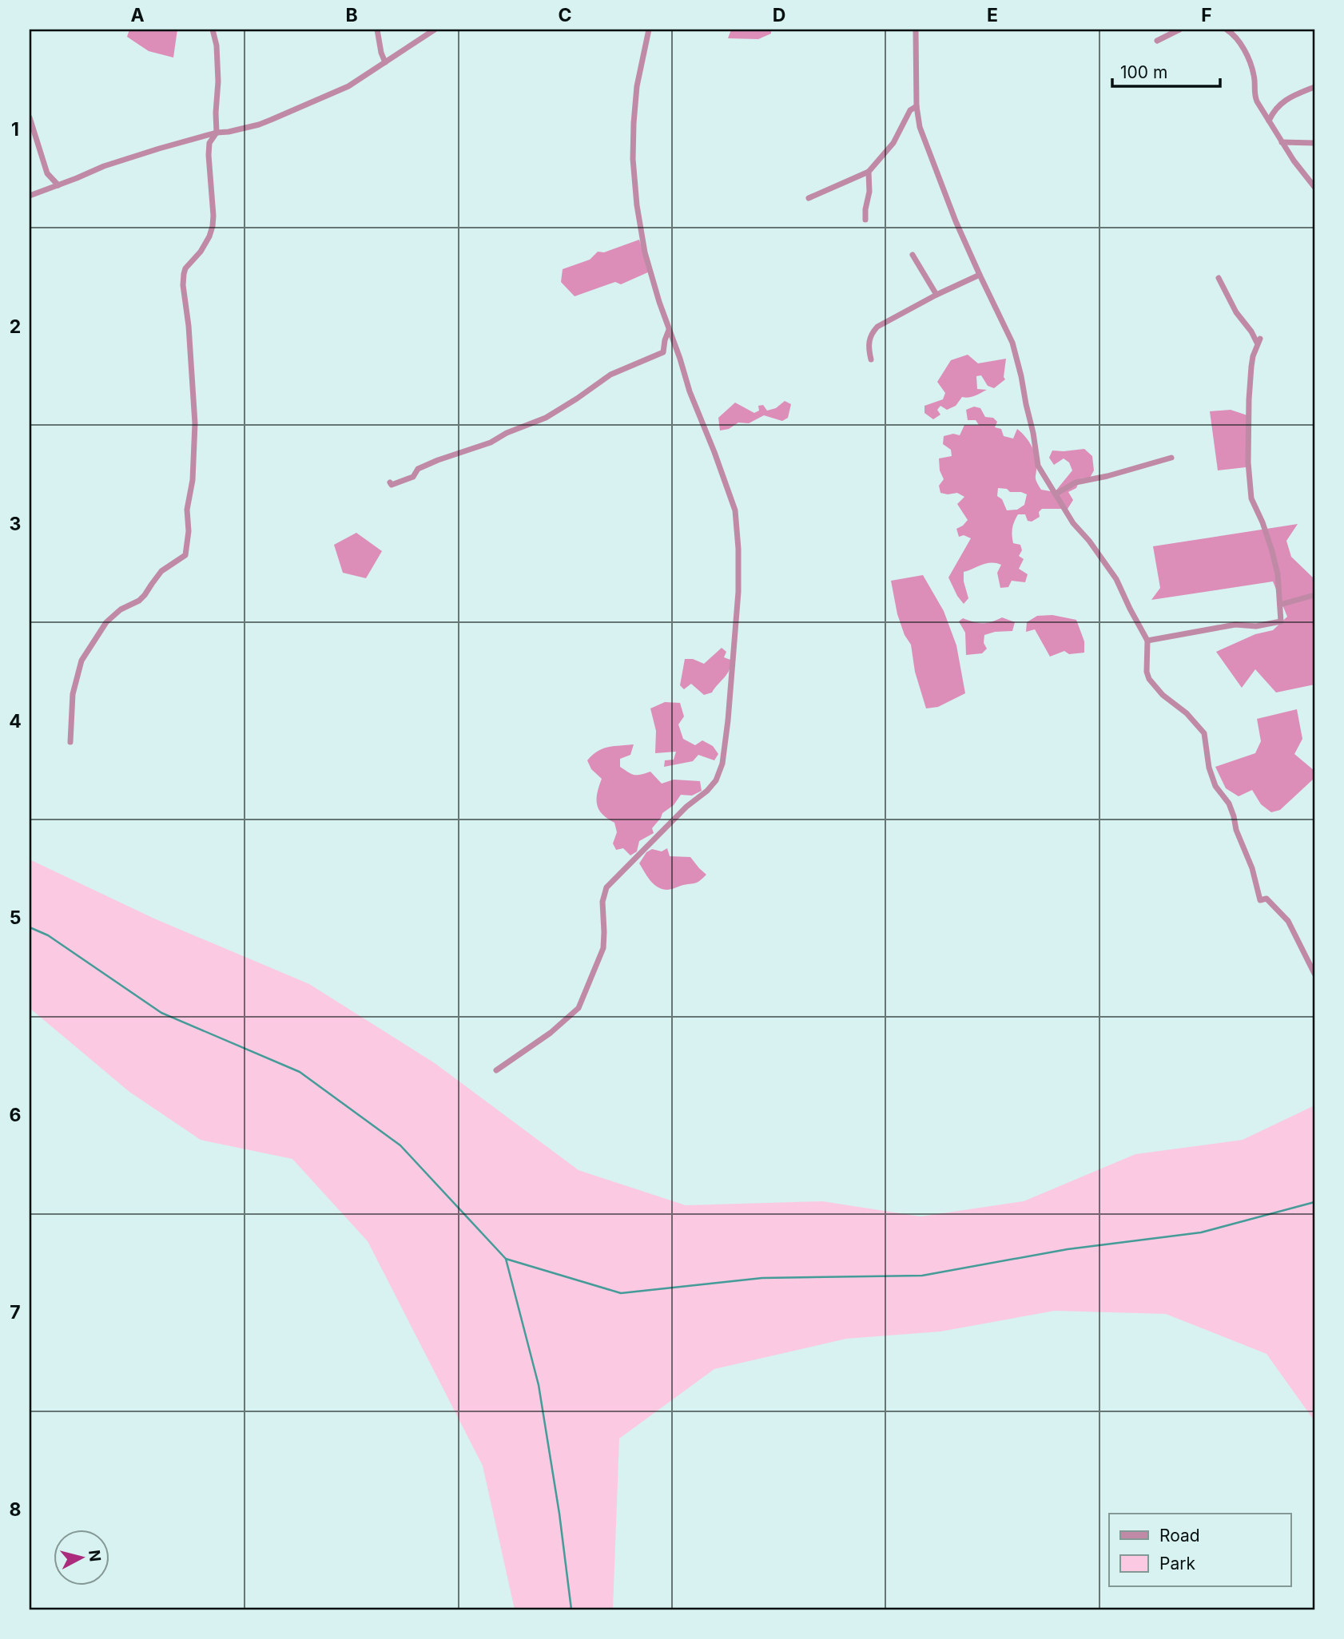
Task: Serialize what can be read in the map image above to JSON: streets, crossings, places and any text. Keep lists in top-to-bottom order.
{
  "legend": ["Road", "Park"],
  "scale_bar": "100 m",
  "north": "right",
  "grid": {
    "columns": [
      "A",
      "B",
      "C",
      "D",
      "E",
      "F"
    ],
    "rows": [
      "1",
      "2",
      "3",
      "4",
      "5",
      "6",
      "7",
      "8"
    ]
  }
}
